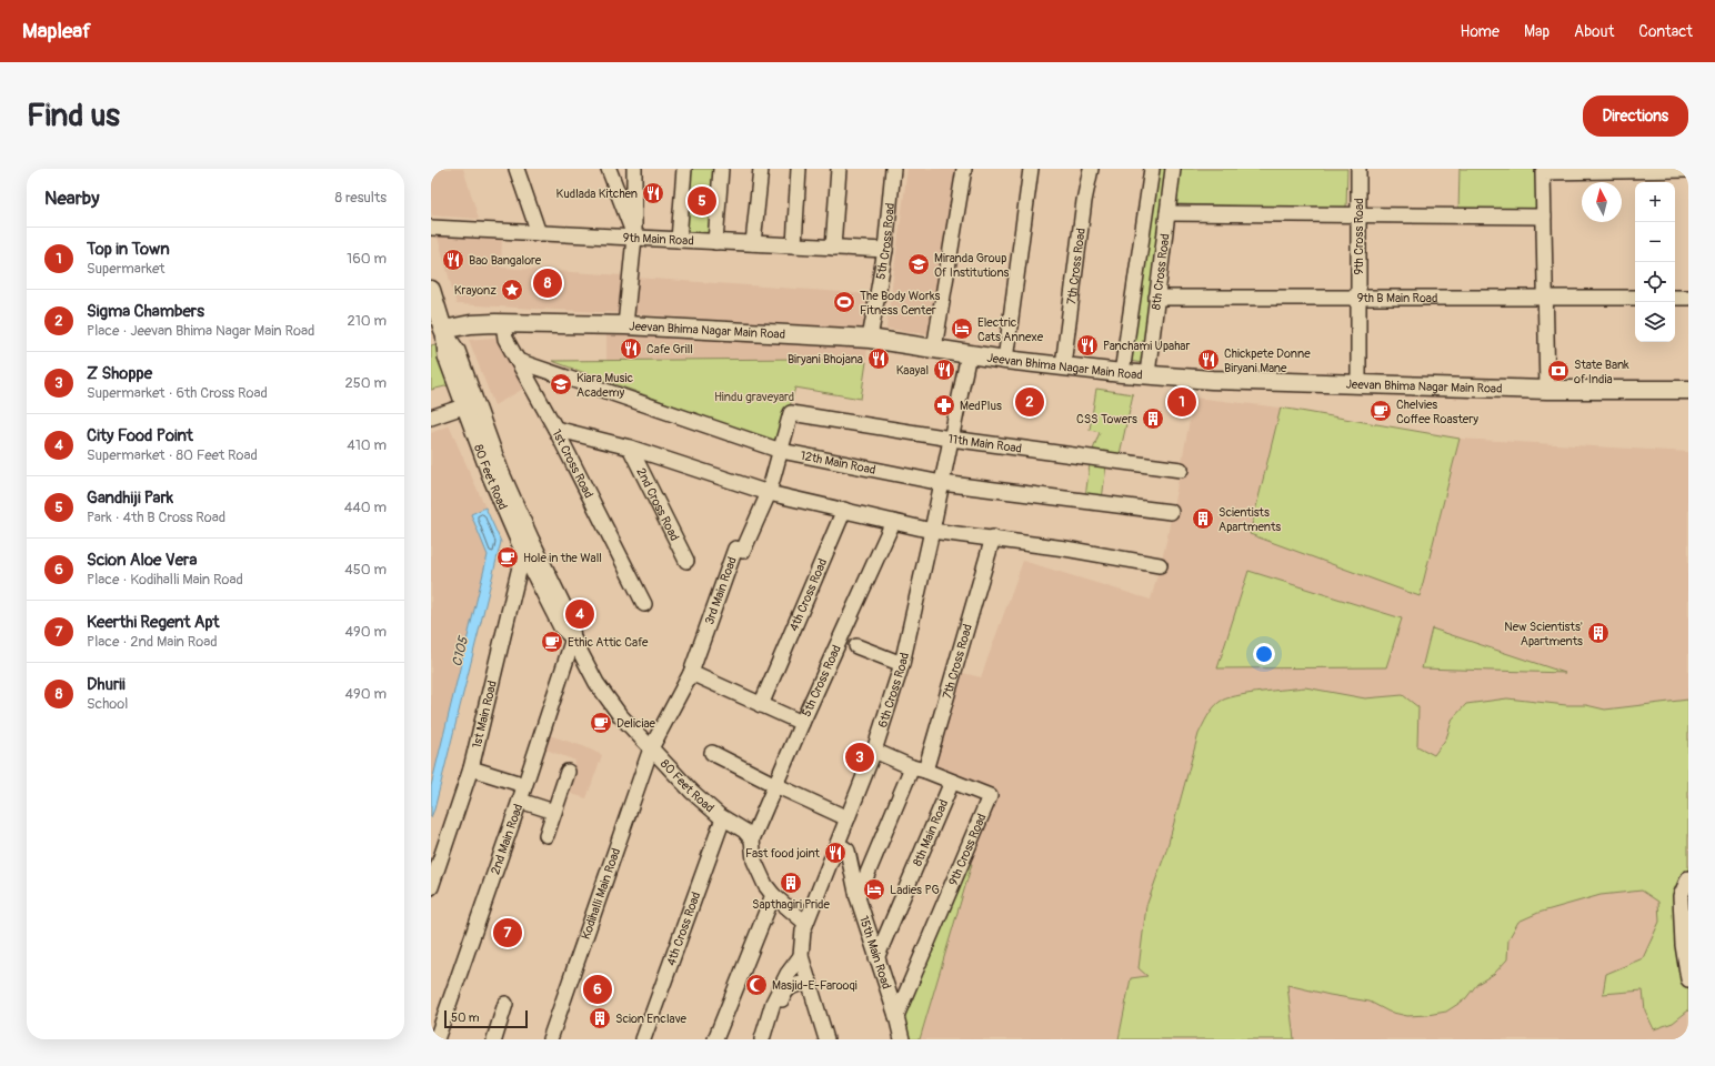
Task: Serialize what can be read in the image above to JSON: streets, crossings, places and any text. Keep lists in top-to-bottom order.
{
  "streets": {
    "main road": ["Jeevan Bhima Nagar Main Road", "80 Feet Road"],
    "street": [
      "9th Cross Road",
      "9th Main Road",
      "5th Cross Road",
      "7th Cross Road",
      "8th Cross Road",
      "9th B Main Road",
      "11th Main Road",
      "1st Cross Road",
      "12th Main Road",
      "2nd Cross Road",
      "3rd Main Road",
      "4th Cross Road",
      "6th Cross Road",
      "1st Main Road",
      "8th Main Road",
      "2nd Main Road",
      "Kodihalli Main Road",
      "15th Main Road"
    ]
  },
  "crossings": [
    ["9th Cross Road", "7th Cross Road"],
    ["9th Cross Road", "9th B Main Road"],
    ["9th Cross Road", "Jeevan Bhima Nagar Main Road"],
    ["9th Cross Road", "8th Main Road"],
    ["9th Cross Road", "15th Main Road"],
    ["9th Main Road", "5th Cross Road"],
    ["5th Cross Road", "Jeevan Bhima Nagar Main Road"],
    ["5th Cross Road", "80 Feet Road"],
    ["7th Cross Road", "Jeevan Bhima Nagar Main Road"],
    ["7th Cross Road", "15th Main Road"],
    ["8th Cross Road", "9th B Main Road"],
    ["8th Cross Road", "Jeevan Bhima Nagar Main Road"],
    ["Jeevan Bhima Nagar Main Road", "1st Cross Road"],
    ["Jeevan Bhima Nagar Main Road", "80 Feet Road"],
    ["Jeevan Bhima Nagar Main Road", "6th Cross Road"],
    ["11th Main Road", "3rd Main Road"],
    ["11th Main Road", "6th Cross Road"],
    ["1st Cross Road", "12th Main Road"],
    ["12th Main Road", "3rd Main Road"],
    ["12th Main Road", "6th Cross Road"],
    ["80 Feet Road", "3rd Main Road"],
    ["80 Feet Road", "4th Cross Road"],
    ["80 Feet Road", "1st Main Road"],
    ["80 Feet Road", "2nd Main Road"],
    ["80 Feet Road", "Kodihalli Main Road"],
    ["3rd Main Road", "Kodihalli Main Road"],
    ["6th Cross Road", "15th Main Road"],
    ["8th Main Road", "15th Main Road"]
  ],
  "water": ["C105"],
  "parks": ["Hindu graveyard"],
  "places": {
    "restaurant": [
      "Kudlada Kitchen",
      "Bao Bangalore",
      "Panchami Upahar",
      "Cafe Grill",
      "Biryani Bhojana",
      "Chickpete Donne Biryani Mane",
      "Kaayal",
      "Fast food joint"
    ],
    "school or university": ["Miranda Group Of Institutions", "Kiara Music Academy"],
    "place": ["Krayonz"],
    "sports": ["The Body Works Fitness Center"],
    "hotel": ["Electric Cats Annexe", "Ladies PG"],
    "bank": ["State Bank of India"],
    "pharmacy": ["MedPlus"],
    "cafe": [
      "Chelvies Coffee Roastery",
      "Hole in the Wall",
      "Ethic Attic Cafe",
      "Deliciae"
    ],
    "building": [
      "CSS Towers",
      "Scientists Apartments",
      "New Scientists' Apartments",
      "Sapthagiri Pride",
      "Scion Enclave"
    ],
    "mosque": ["Masjid-E-Farooqi"]
  },
  "scale_bar": "50 m",
  "north": "top",
  "page": {
    "header": "Mapleaf",
    "nav": [
      "Home",
      "Map",
      "About",
      "Contact"
    ],
    "buttons": "Directions",
    "title": "Find us",
    "heading": ["Nearby", "8 results"],
    "map_buttons": ["+", "−"],
    "pins": [
      "5",
      "8",
      "1",
      "2",
      "4",
      "3",
      "7",
      "6"
    ],
    "list": [
      {
        "mark": "1",
        "name": "Top in Town",
        "note": "Supermarket",
        "value": "160 m"
      },
      {
        "mark": "2",
        "name": "Sigma Chambers",
        "note": "Place · Jeevan Bhima Nagar Main Road",
        "value": "210 m"
      },
      {
        "mark": "3",
        "name": "Z Shoppe",
        "note": "Supermarket · 6th Cross Road",
        "value": "250 m"
      },
      {
        "mark": "4",
        "name": "City Food Point",
        "note": "Supermarket · 80 Feet Road",
        "value": "410 m"
      },
      {
        "mark": "5",
        "name": "Gandhiji Park",
        "note": "Park · 4th B Cross Road",
        "value": "440 m"
      },
      {
        "mark": "6",
        "name": "Scion Aloe Vera",
        "note": "Place · Kodihalli Main Road",
        "value": "450 m"
      },
      {
        "mark": "7",
        "name": "Keerthi Regent Apt",
        "note": "Place · 2nd Main Road",
        "value": "490 m"
      },
      {
        "mark": "8",
        "name": "Dhurii",
        "note": "School",
        "value": "490 m"
      }
    ],
    "scale": "50 m"
  }
}
